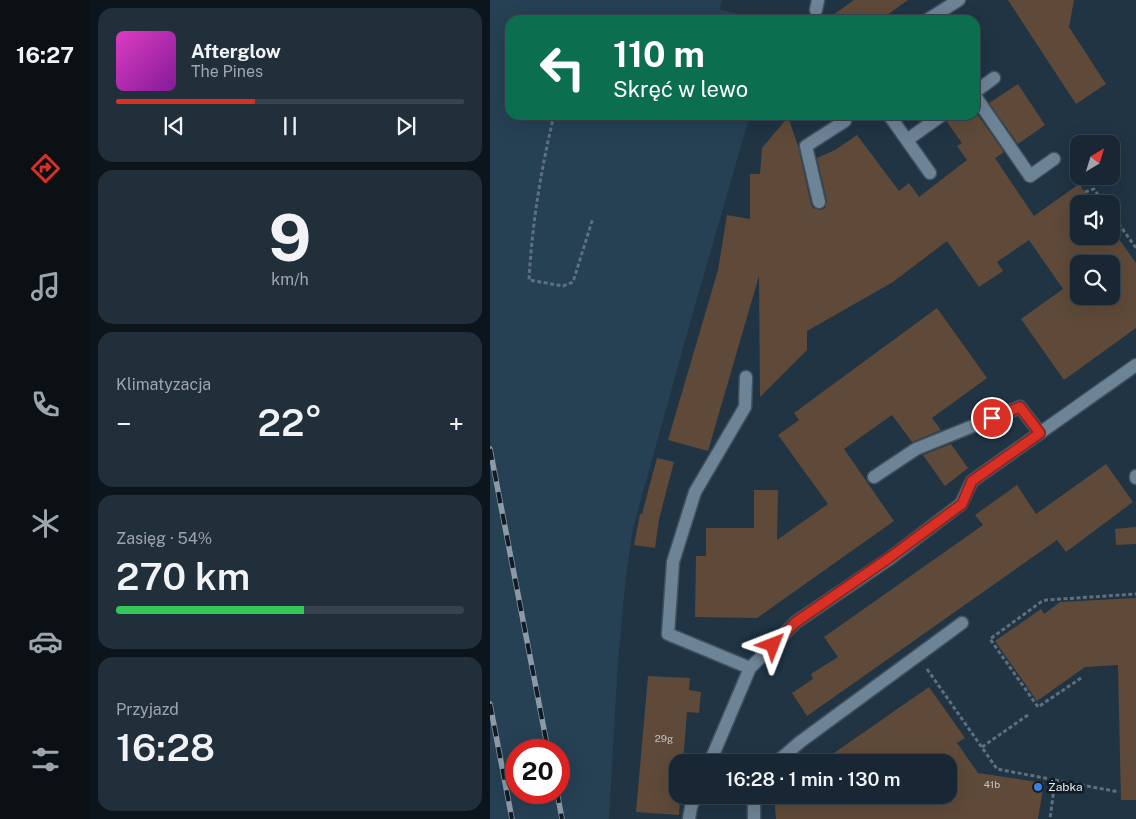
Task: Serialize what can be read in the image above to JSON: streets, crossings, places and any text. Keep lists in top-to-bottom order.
{
  "places": ["Żabka"],
  "house_numbers": ["29g", "41b"],
  "north": "top right",
  "page": {
    "tabs": "16:27",
    "turn": ["110 m", "Skręć w lewo"],
    "song": ["Afterglow", "The Pines"],
    "tile": [
      ["9", "km/h"],
      "Klimatyzacja",
      ["Zasięg · 54%", "270 km"],
      ["Przyjazd", "16:28"]
    ],
    "heat": ["−", "22°", "+"],
    "limit": "20",
    "trip": "16:28 · 1 min · 130 m"
  }
}
